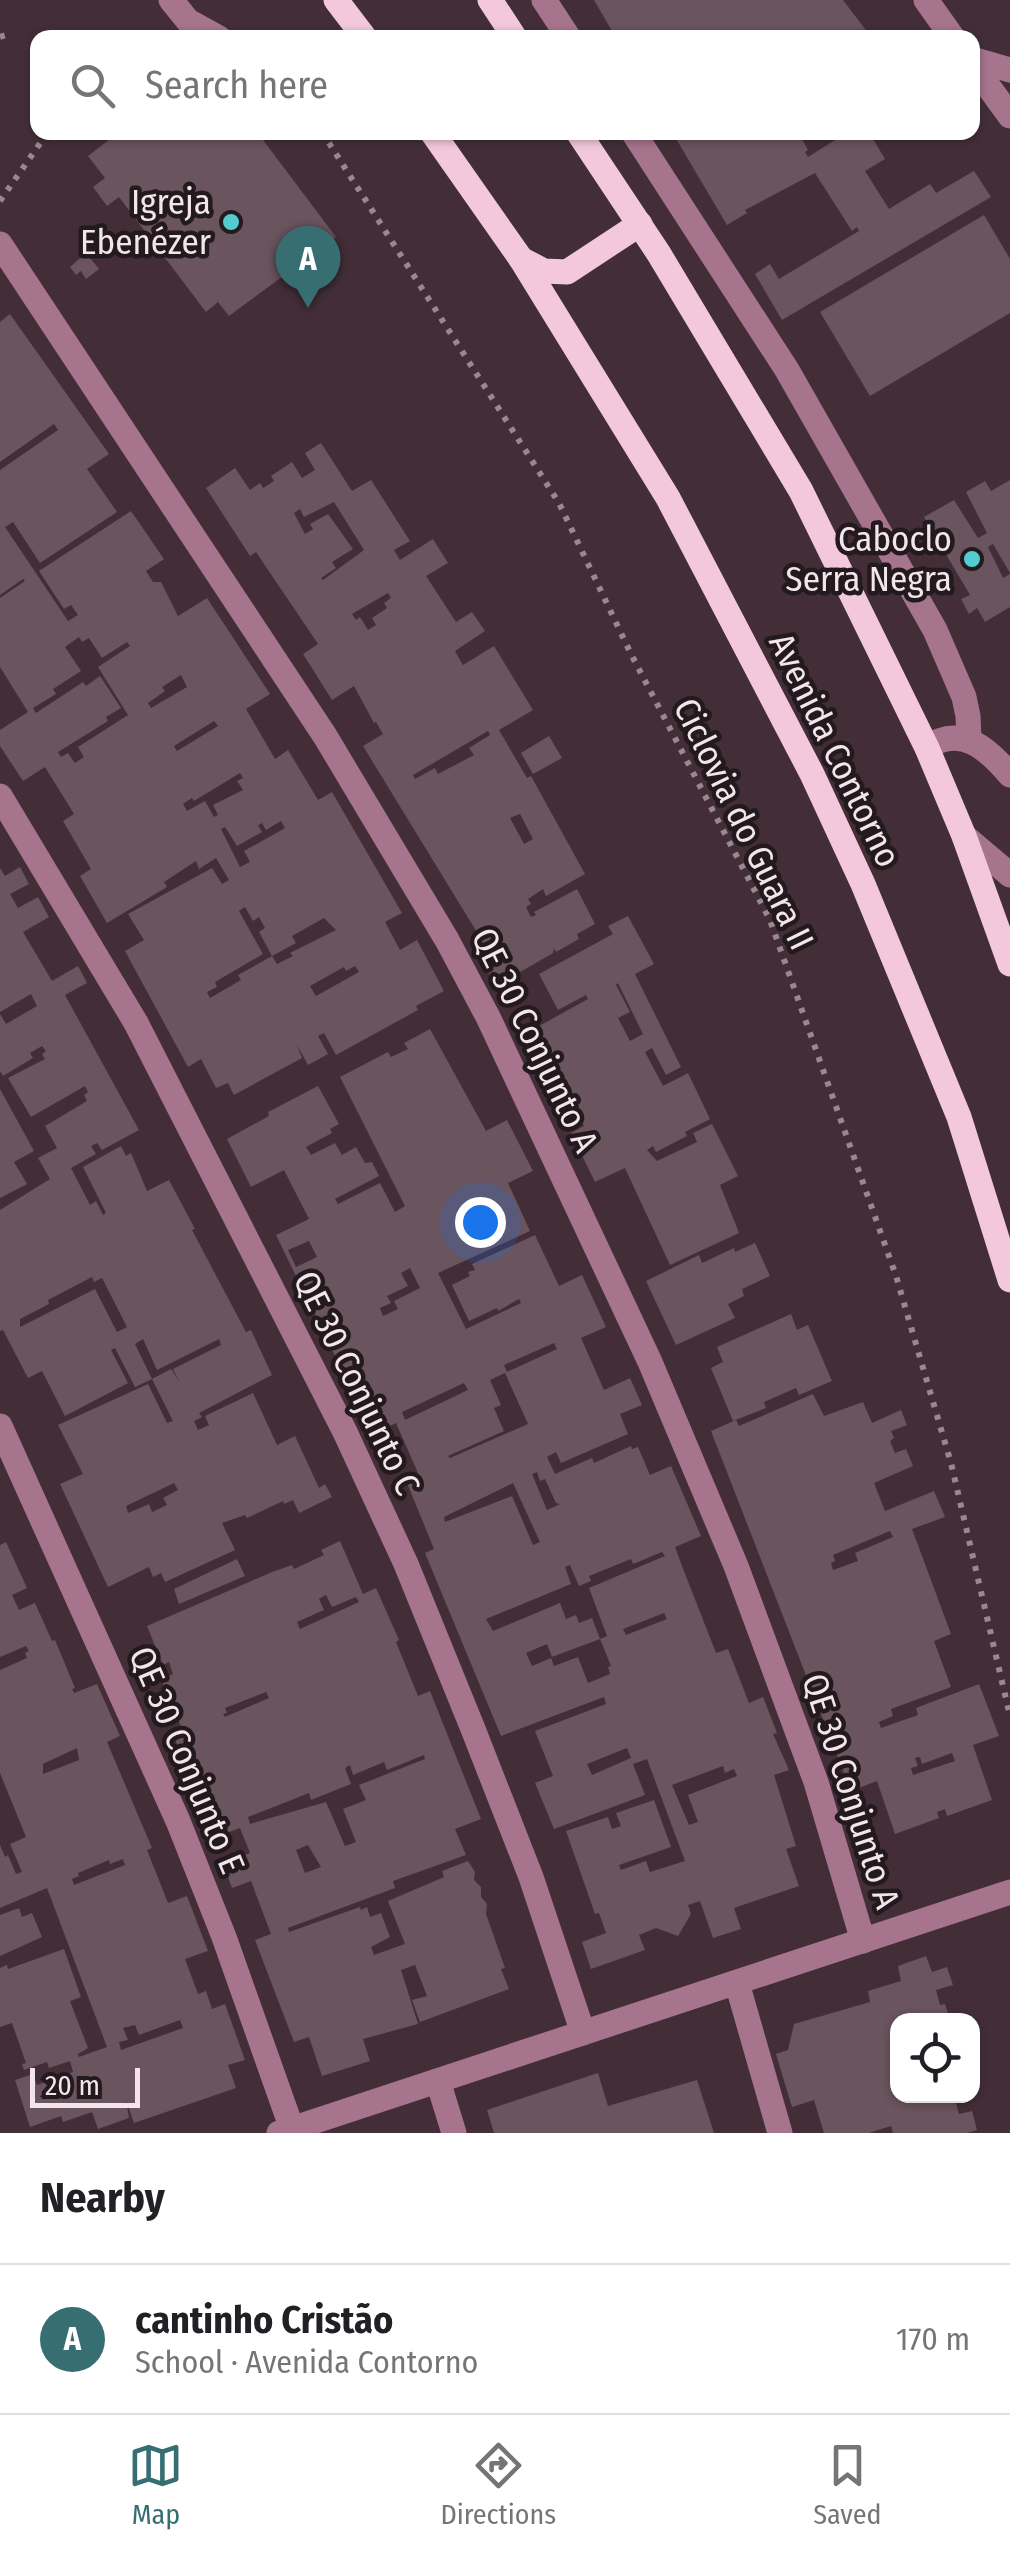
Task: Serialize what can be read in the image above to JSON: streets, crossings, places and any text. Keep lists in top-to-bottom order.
{
  "streets": {
    "main road": ["Avenida Contorno"],
    "street": ["QE 30 Conjunto A", "QE 30 Conjunto C", "QE 30 Conjunto E"],
    "path": ["Ciclovia do Guara II"]
  },
  "places": ["Igreja Ebenézer", "Caboclo Serra Negra"],
  "scale_bar": "20 m",
  "page": {
    "search": "Search here",
    "pins": "A",
    "scale": "20 m",
    "heading": "Nearby",
    "list": [
      {
        "mark": "A",
        "name": "cantinho Cristão",
        "note": "School · Avenida Contorno",
        "value": "170 m"
      }
    ],
    "nav": ["Map", "Directions", "Saved"]
  }
}
